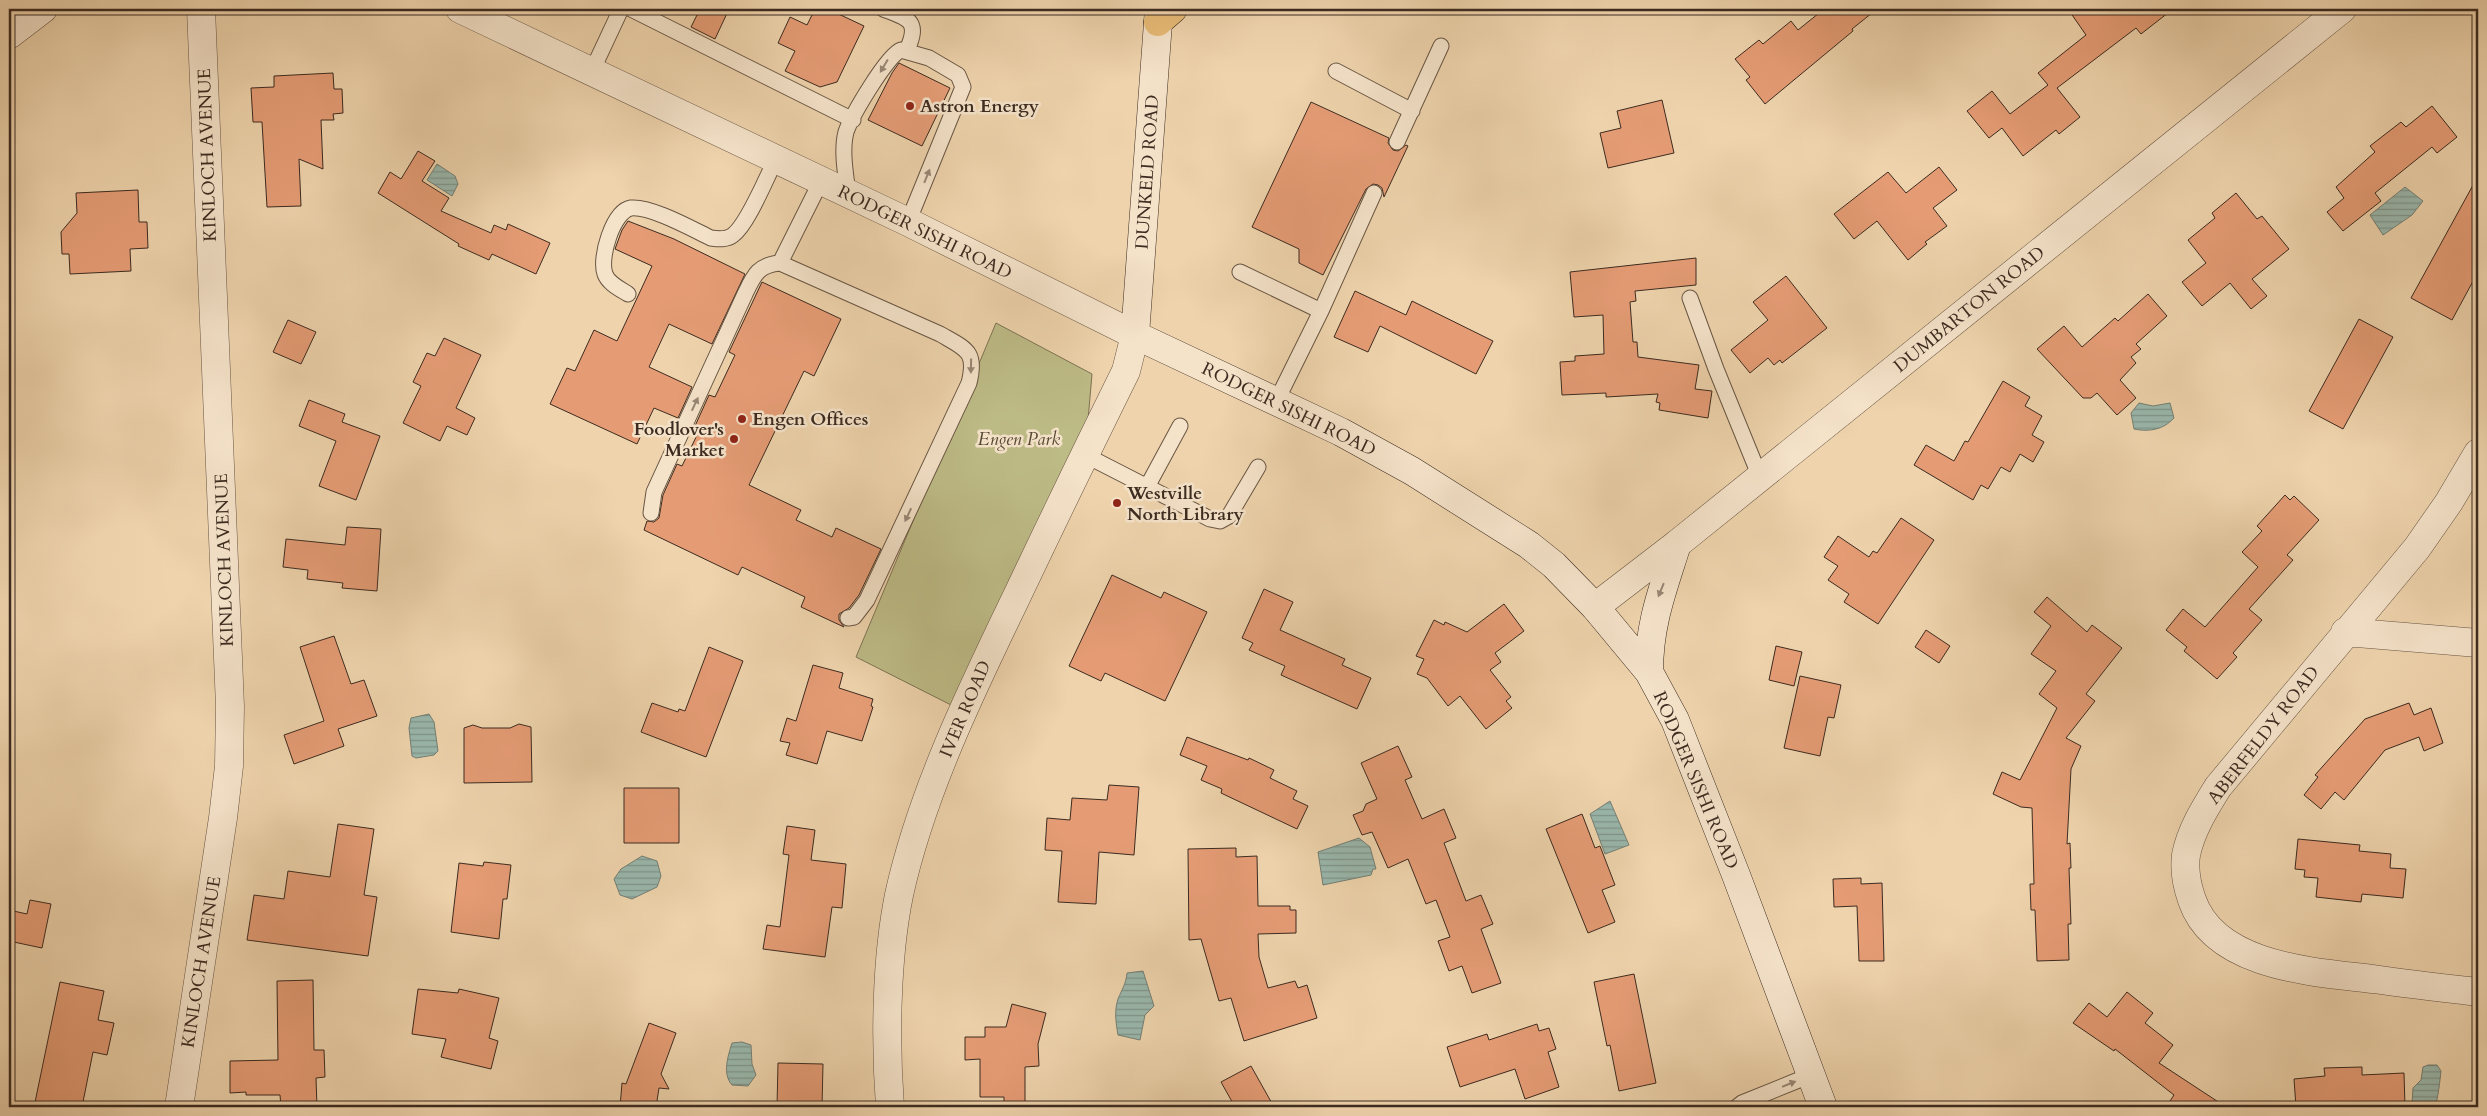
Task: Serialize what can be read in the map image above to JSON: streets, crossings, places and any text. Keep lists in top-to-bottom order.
{
  "streets": {
    "street": [
      "KINLOCH AVENUE",
      "DUNKELD ROAD",
      "RODGER SISHI ROAD",
      "DUMBARTON ROAD",
      "IVER ROAD",
      "ABERFELDY ROAD"
    ]
  },
  "crossings": [
    ["DUNKELD ROAD", "RODGER SISHI ROAD"],
    ["DUNKELD ROAD", "IVER ROAD"],
    ["RODGER SISHI ROAD", "DUMBARTON ROAD"],
    ["RODGER SISHI ROAD", "IVER ROAD"]
  ],
  "parks": ["Engen Park"],
  "places": [
    "Astron Energy",
    "Engen Offices",
    "Foodlover's Market",
    "Westville North Library"
  ]
}
